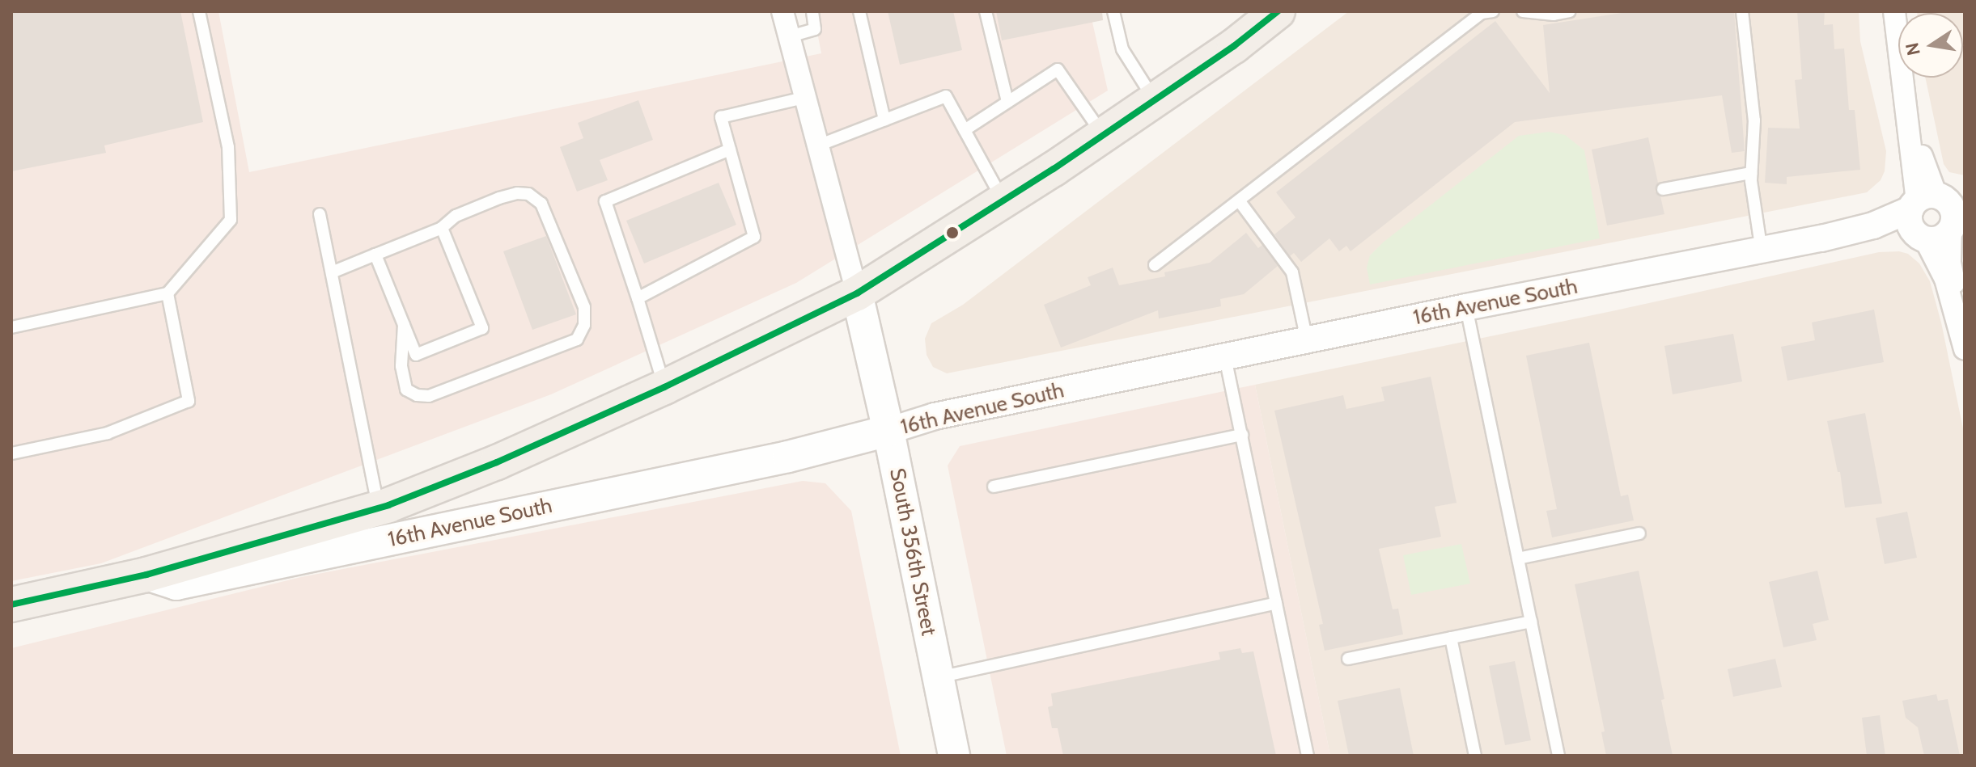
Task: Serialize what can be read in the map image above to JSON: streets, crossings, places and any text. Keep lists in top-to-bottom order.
{
  "streets": {
    "main road": ["16th Avenue South", "South 356th Street"]
  },
  "crossings": [
    ["16th Avenue South", "South 356th Street"]
  ],
  "north": "left"
}
